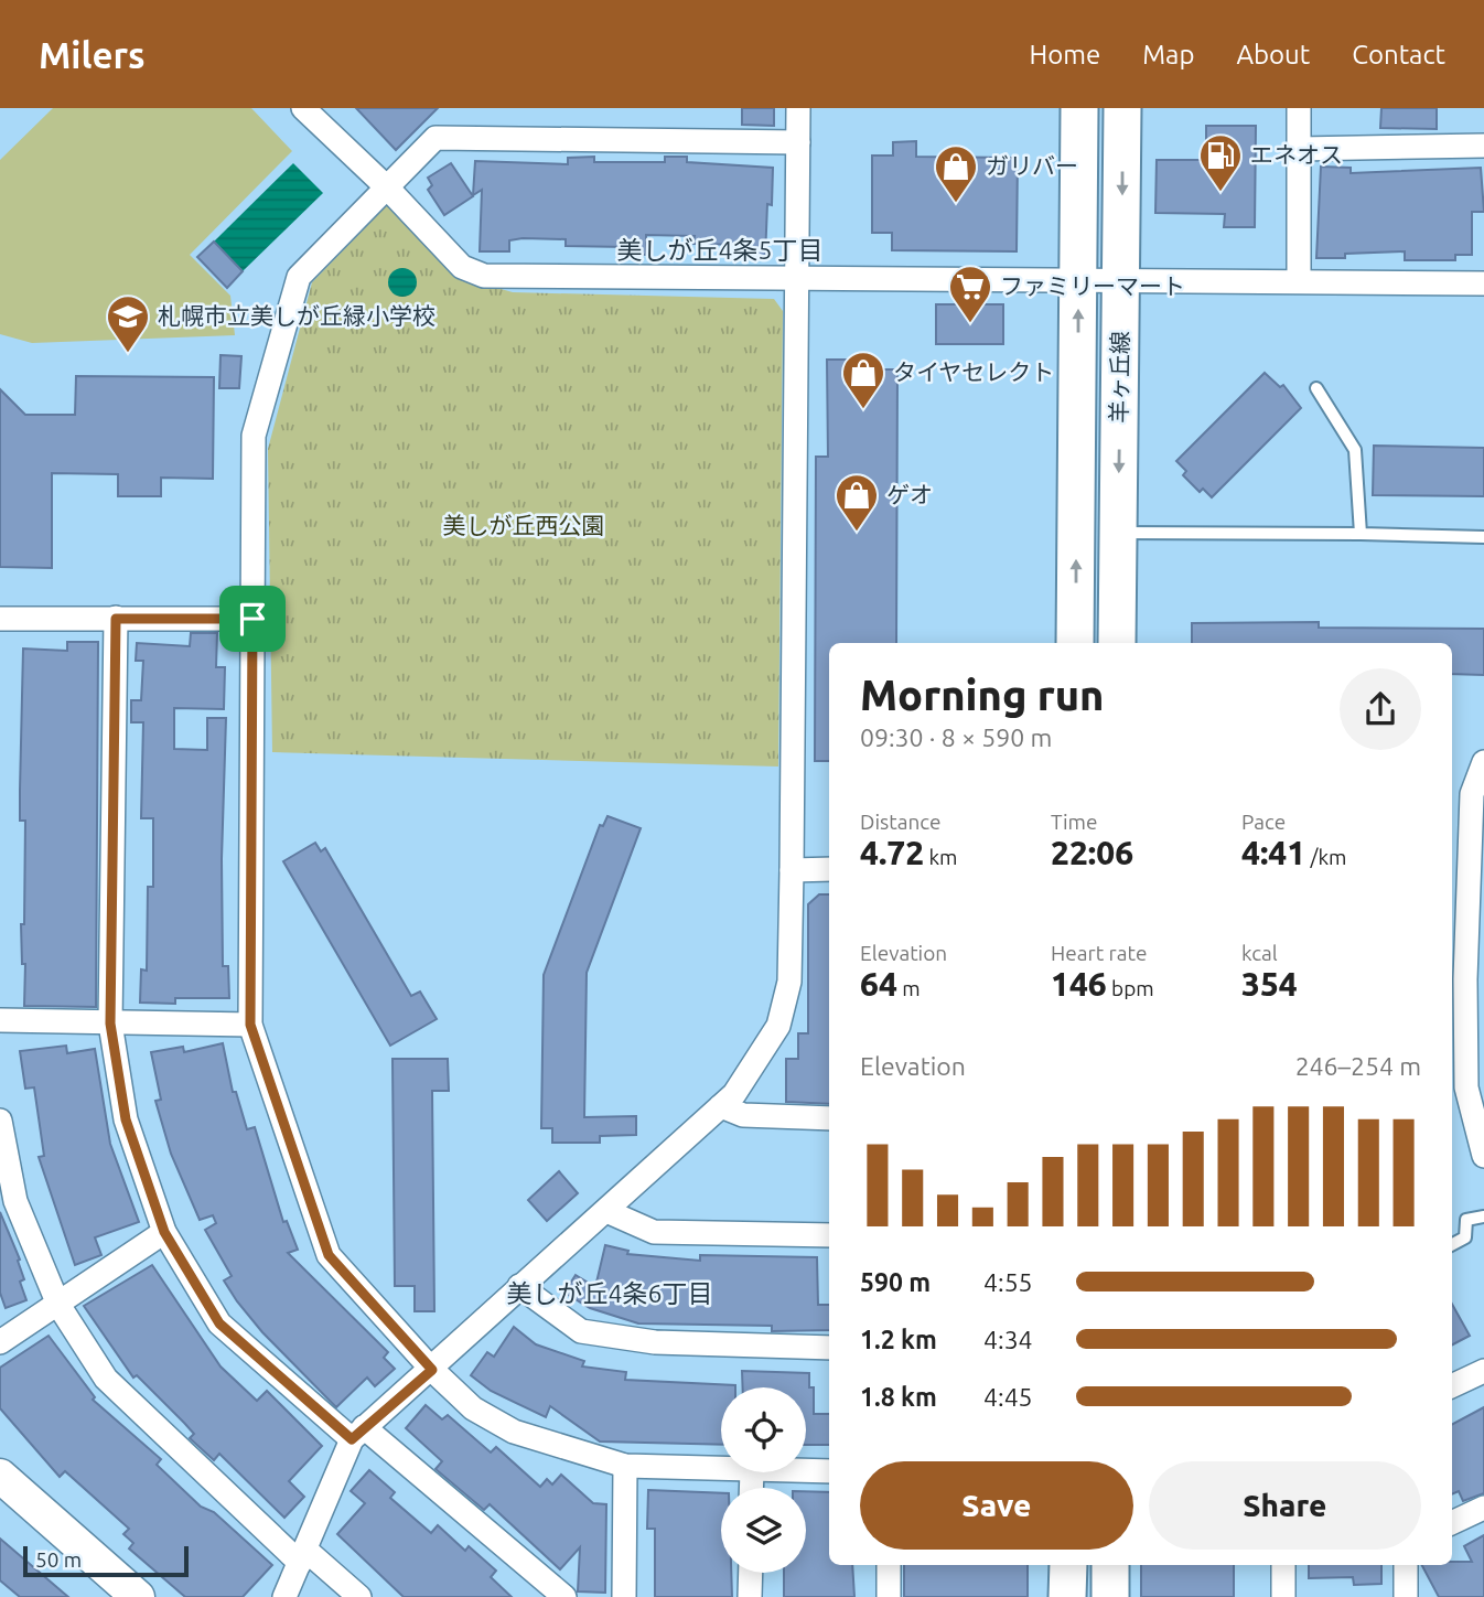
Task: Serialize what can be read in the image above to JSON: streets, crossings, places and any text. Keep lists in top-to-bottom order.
{
  "streets": {
    "main road": ["羊ヶ丘線"]
  },
  "districts": ["美しが丘4条5丁目", "美しが丘4条6丁目"],
  "parks": ["美しが丘西公園"],
  "places": {
    "fuel station": ["エネオス"],
    "shop": ["ガリバー", "タイヤセレクト", "ゲオ"],
    "supermarket": ["ファミリーマート"],
    "school or university": ["札幌市立美しが丘緑小学校"]
  },
  "scale_bar": "50 m",
  "page": {
    "header": "Milers",
    "nav": [
      "Home",
      "Map",
      "About",
      "Contact"
    ],
    "heading": ["Morning run", "09:30 · 8 × 590 m"],
    "stats": [
      ["Distance", "4.72 km"],
      ["Time", "22:06"],
      ["Pace", "4:41 /km"],
      ["Elevation", "64 m"],
      ["Heart rate", "146 bpm"],
      ["kcal", "354"]
    ],
    "chart": ["Elevation", "246–254 m"],
    "list": [
      {
        "name": "590 m",
        "note": "4:55"
      },
      {
        "name": "1.2 km",
        "note": "4:34"
      },
      {
        "name": "1.8 km",
        "note": "4:45"
      }
    ],
    "buttons": ["Save", "Share"],
    "scale": "50 m"
  }
}
